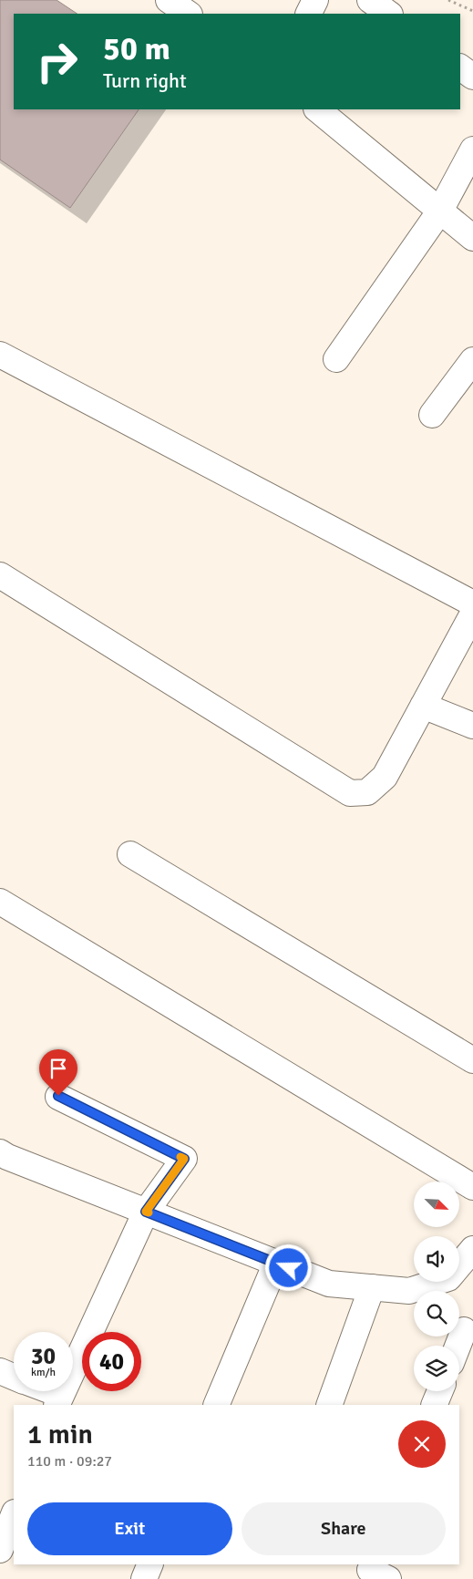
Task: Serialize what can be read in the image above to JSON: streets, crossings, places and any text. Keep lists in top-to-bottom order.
{
  "north": "bottom right",
  "page": {
    "turn": ["50 m", "Turn right"],
    "speed": "30 km/h",
    "limit": "40",
    "heading": ["1 min", "110 m · 09:27"],
    "buttons": ["Exit", "Share"]
  }
}
